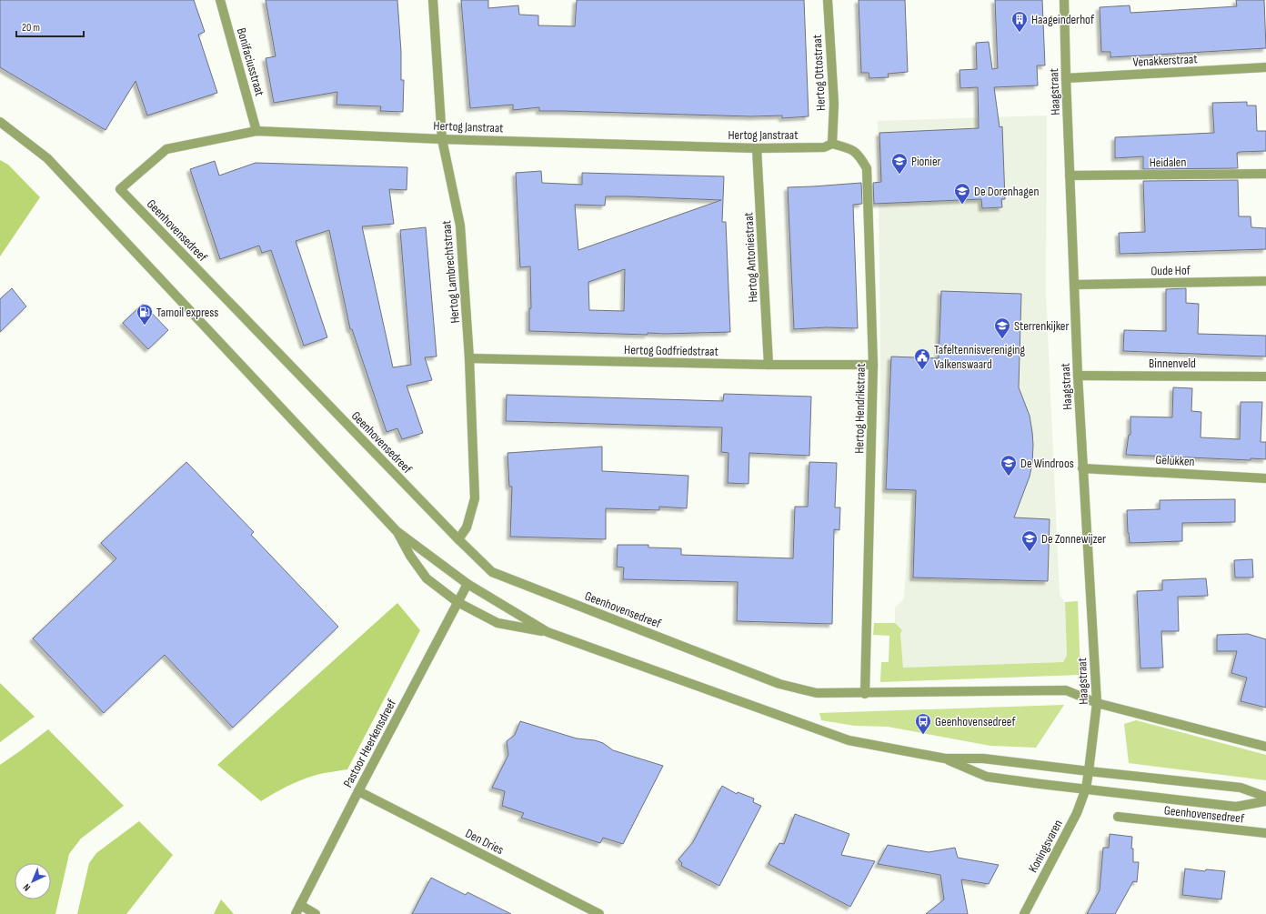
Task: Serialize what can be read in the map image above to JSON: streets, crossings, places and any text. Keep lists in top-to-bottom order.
{
  "streets": {
    "street": [
      "Venakkerstraat",
      "Bonifaciusstraat",
      "Hertog Ottostraat",
      "Haagstraat",
      "Hertog Janstraat",
      "Heidalen",
      "Geenhovensedreef",
      "Hertog Antoniestraat",
      "Oude Hof",
      "Hertog Lambrechtstraat",
      "Hertog Godfriedstraat",
      "Binnenveld",
      "Hertog Hendrikstraat",
      "Gelukken",
      "Pastoor Heerkensdreef",
      "Den Dries",
      "Koningsvaren"
    ]
  },
  "crossings": [
    ["Venakkerstraat", "Haagstraat"],
    ["Bonifaciusstraat", "Hertog Janstraat"],
    ["Hertog Ottostraat", "Hertog Janstraat"],
    ["Hertog Ottostraat", "Hertog Hendrikstraat"],
    ["Haagstraat", "Heidalen"],
    ["Haagstraat", "Geenhovensedreef"],
    ["Haagstraat", "Oude Hof"],
    ["Haagstraat", "Binnenveld"],
    ["Haagstraat", "Gelukken"],
    ["Haagstraat", "Koningsvaren"],
    ["Hertog Janstraat", "Geenhovensedreef"],
    ["Hertog Janstraat", "Hertog Antoniestraat"],
    ["Hertog Janstraat", "Hertog Lambrechtstraat"],
    ["Hertog Janstraat", "Hertog Hendrikstraat"],
    ["Geenhovensedreef", "Hertog Lambrechtstraat"],
    ["Geenhovensedreef", "Hertog Hendrikstraat"],
    ["Geenhovensedreef", "Pastoor Heerkensdreef"],
    ["Geenhovensedreef", "Koningsvaren"],
    ["Hertog Antoniestraat", "Hertog Godfriedstraat"],
    ["Hertog Lambrechtstraat", "Hertog Godfriedstraat"],
    ["Hertog Godfriedstraat", "Hertog Hendrikstraat"],
    ["Pastoor Heerkensdreef", "Den Dries"]
  ],
  "places": {
    "building": ["Haageinderhof"],
    "school or university": [
      "Pionier",
      "De Dorenhagen",
      "Sterrenkijker",
      "De Windroos",
      "De Zonnewijzer"
    ],
    "fuel station": ["Tamoil express"],
    "public building": ["Tafeltennisvereniging Valkenswaard"],
    "bus stop": ["Geenhovensedreef"]
  },
  "scale_bar": "20 m",
  "north": "bottom left"
}
